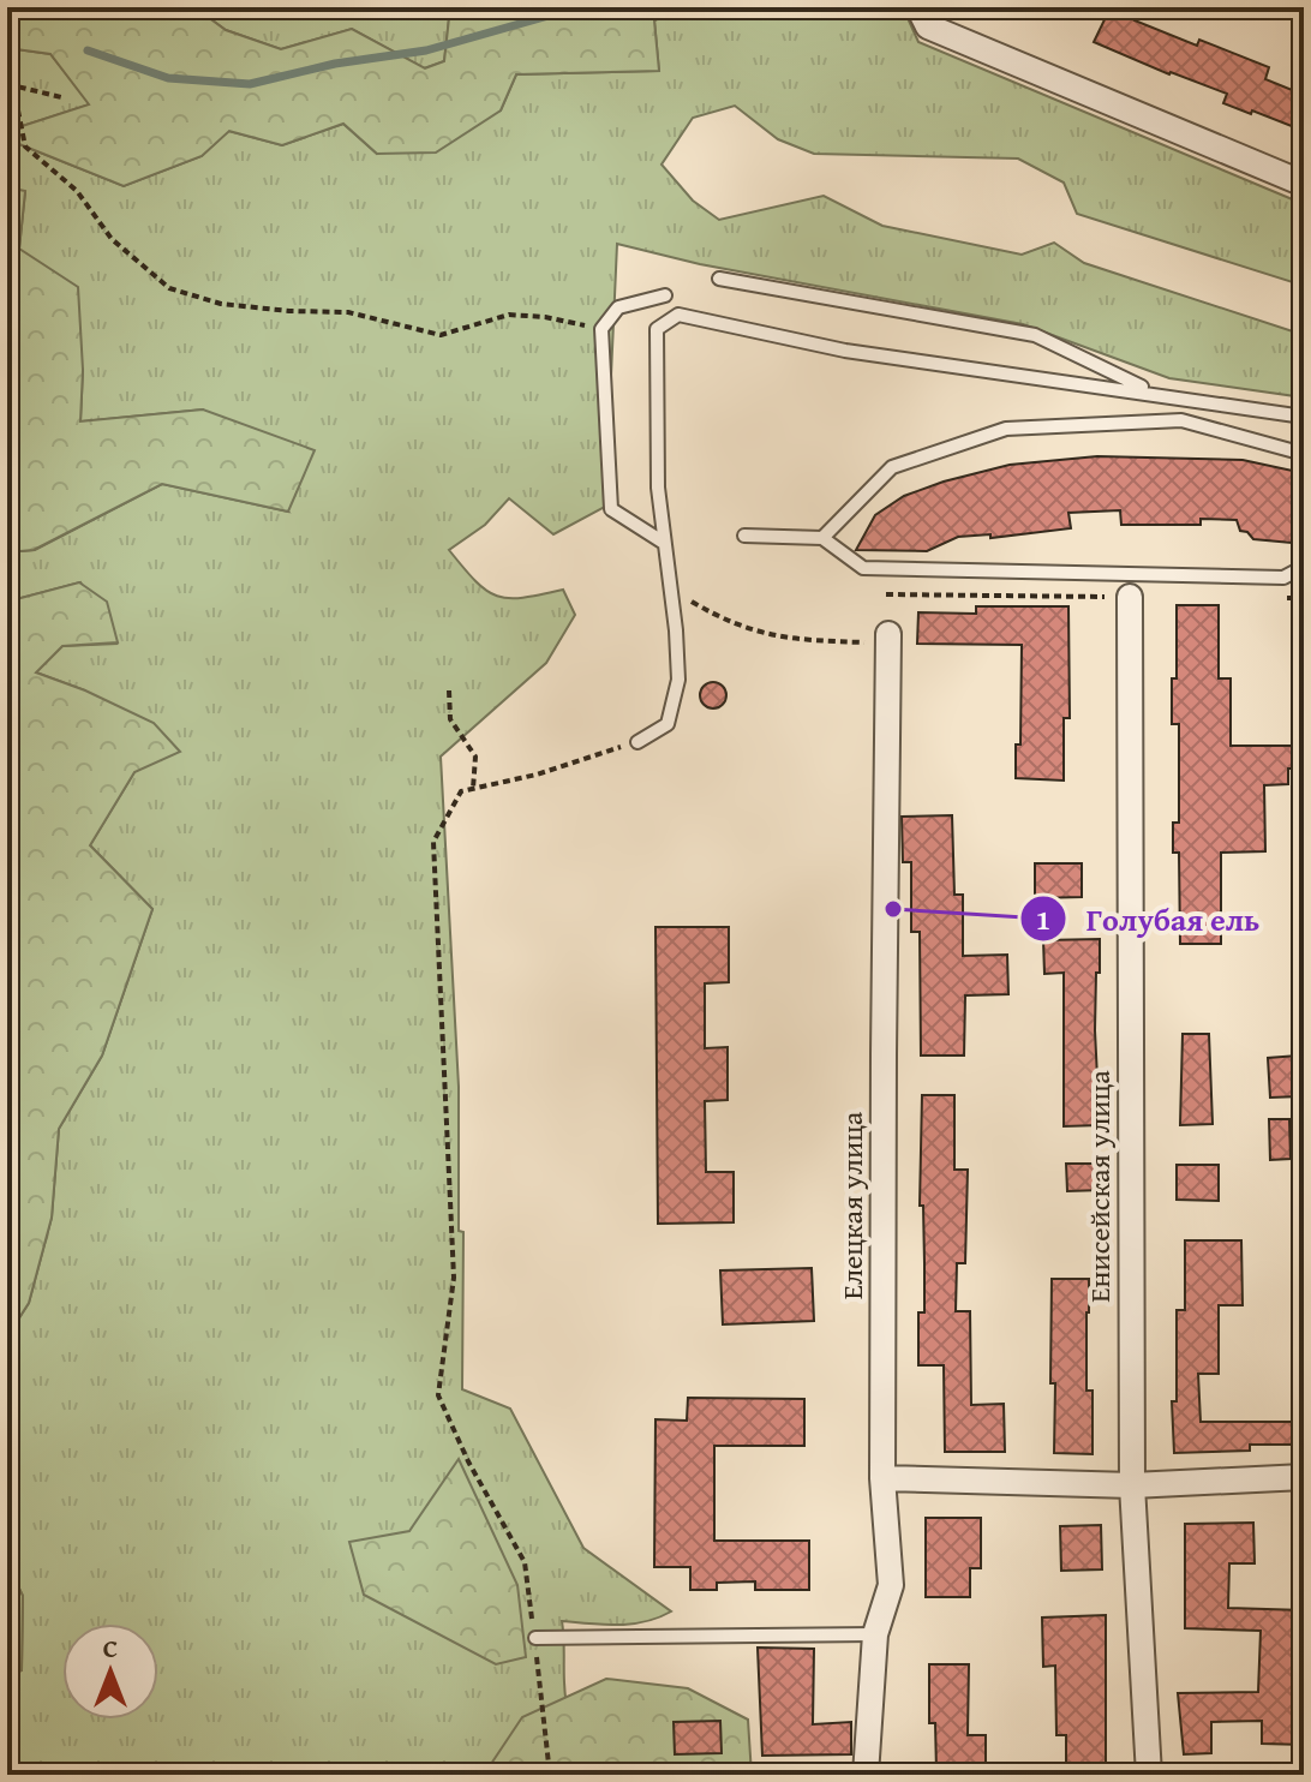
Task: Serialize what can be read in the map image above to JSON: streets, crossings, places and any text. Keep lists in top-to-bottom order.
{
  "streets": {
    "street": ["Енисейская улица", "Елецкая улица"]
  },
  "places": ["Голубая ель"],
  "north": "top"
}
